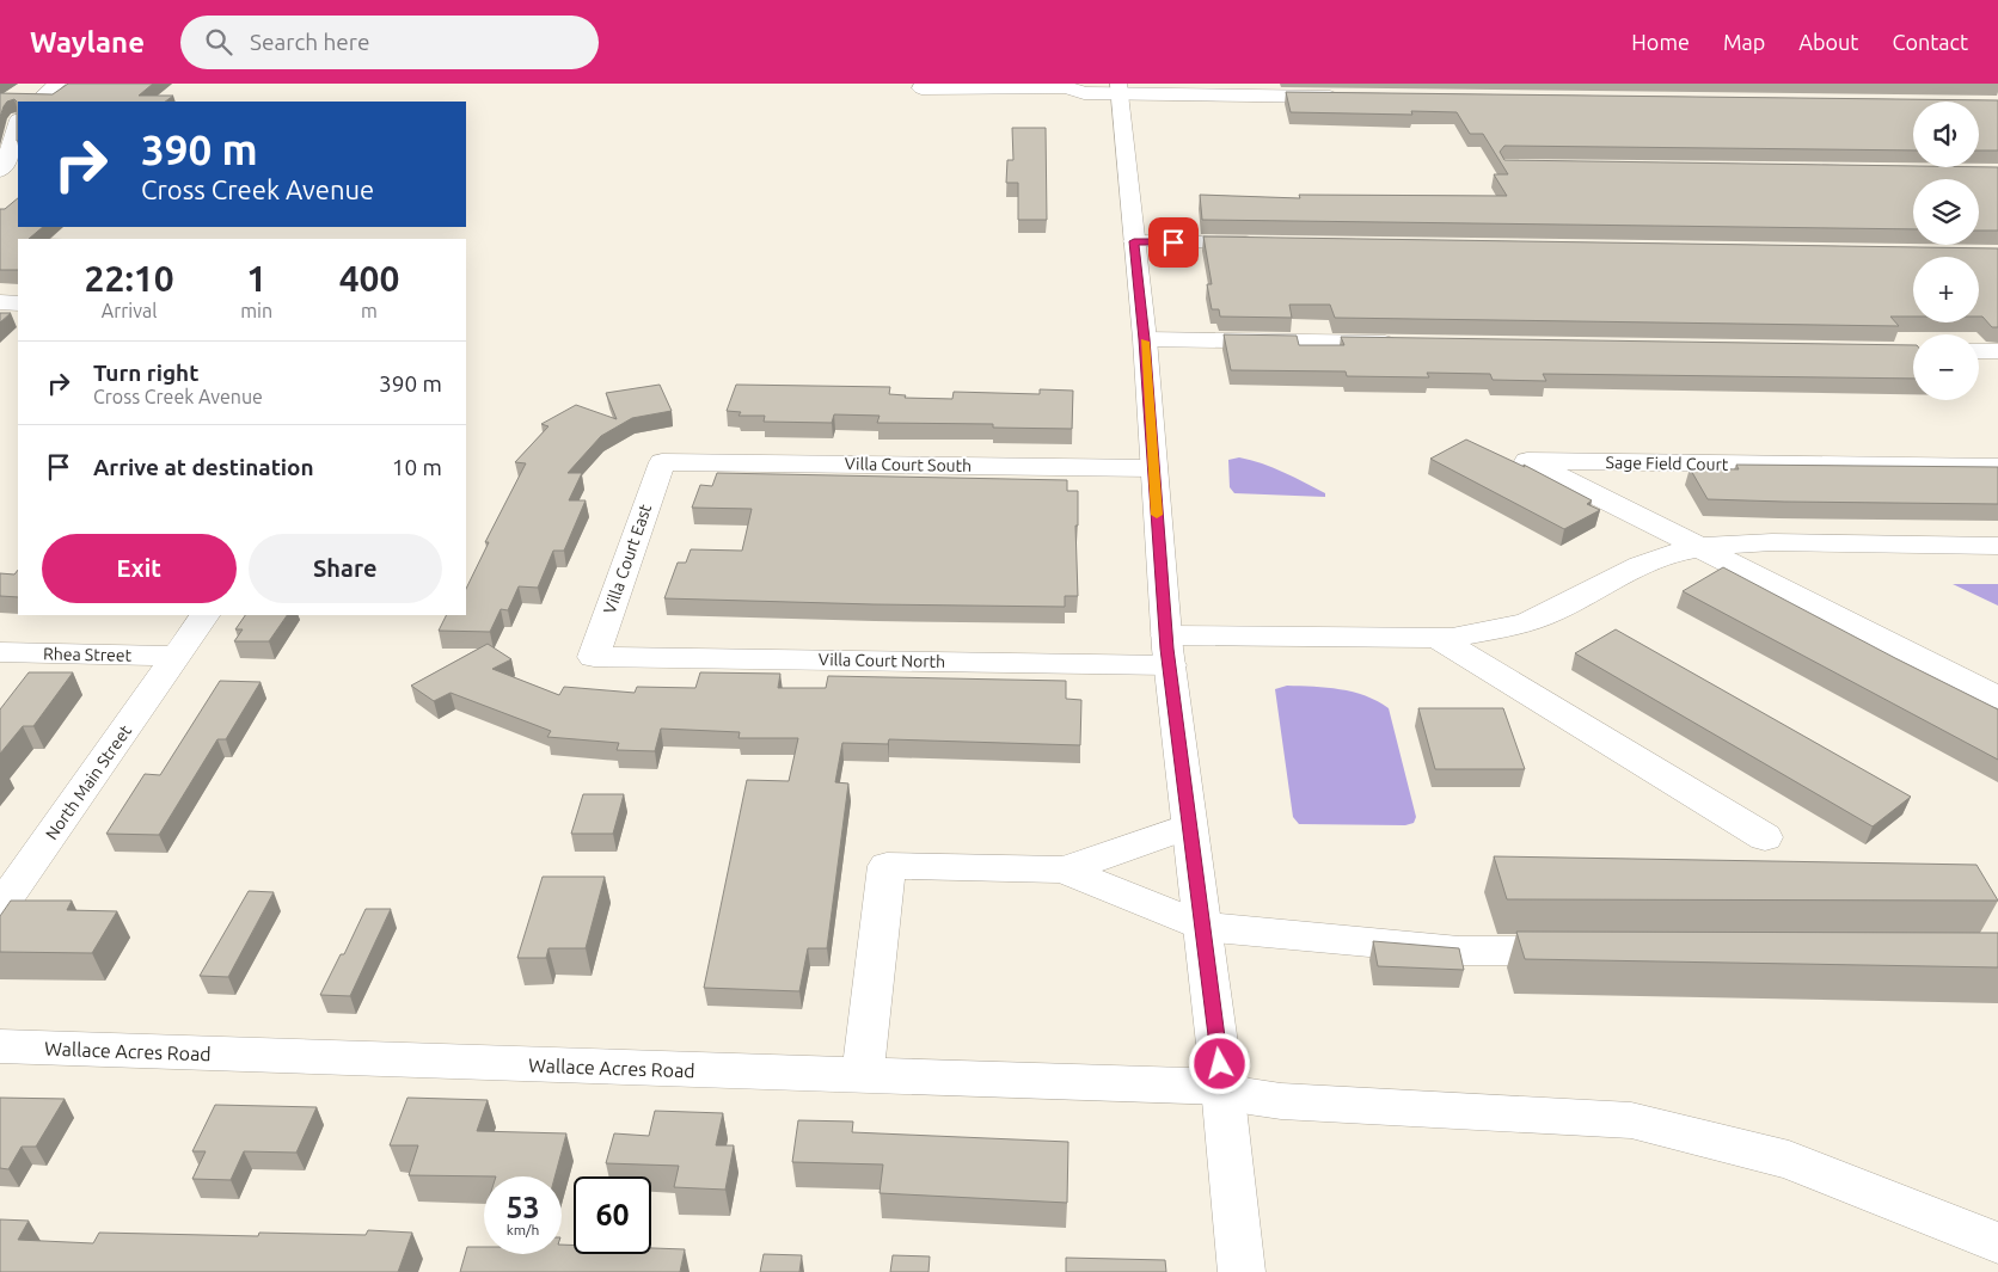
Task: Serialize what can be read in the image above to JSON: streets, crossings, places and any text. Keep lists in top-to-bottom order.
{
  "streets": {
    "street": [
      "Sage Field Court",
      "Villa Court South",
      "Villa Court East",
      "Rhea Street",
      "Villa Court North",
      "North Main Street",
      "Wallace Acres Road"
    ]
  },
  "crossings": [
    ["Villa Court South", "Villa Court East"],
    ["Villa Court East", "Villa Court North"],
    ["Rhea Street", "North Main Street"]
  ],
  "page": {
    "header": "Waylane",
    "search": "Search here",
    "nav": [
      "Home",
      "Map",
      "About",
      "Contact"
    ],
    "map_buttons": ["+", "−"],
    "turn": ["390 m", "Cross Creek Avenue"],
    "eta": [
      "22:10",
      "Arrival",
      "1",
      "min",
      "400",
      "m"
    ],
    "list": [
      {
        "name": "Turn right",
        "note": "Cross Creek Avenue",
        "value": "390 m"
      },
      {
        "name": "Arrive at destination",
        "value": "10 m"
      }
    ],
    "buttons": ["Exit", "Share"],
    "speed": "53 km/h",
    "limit": "60"
  }
}
